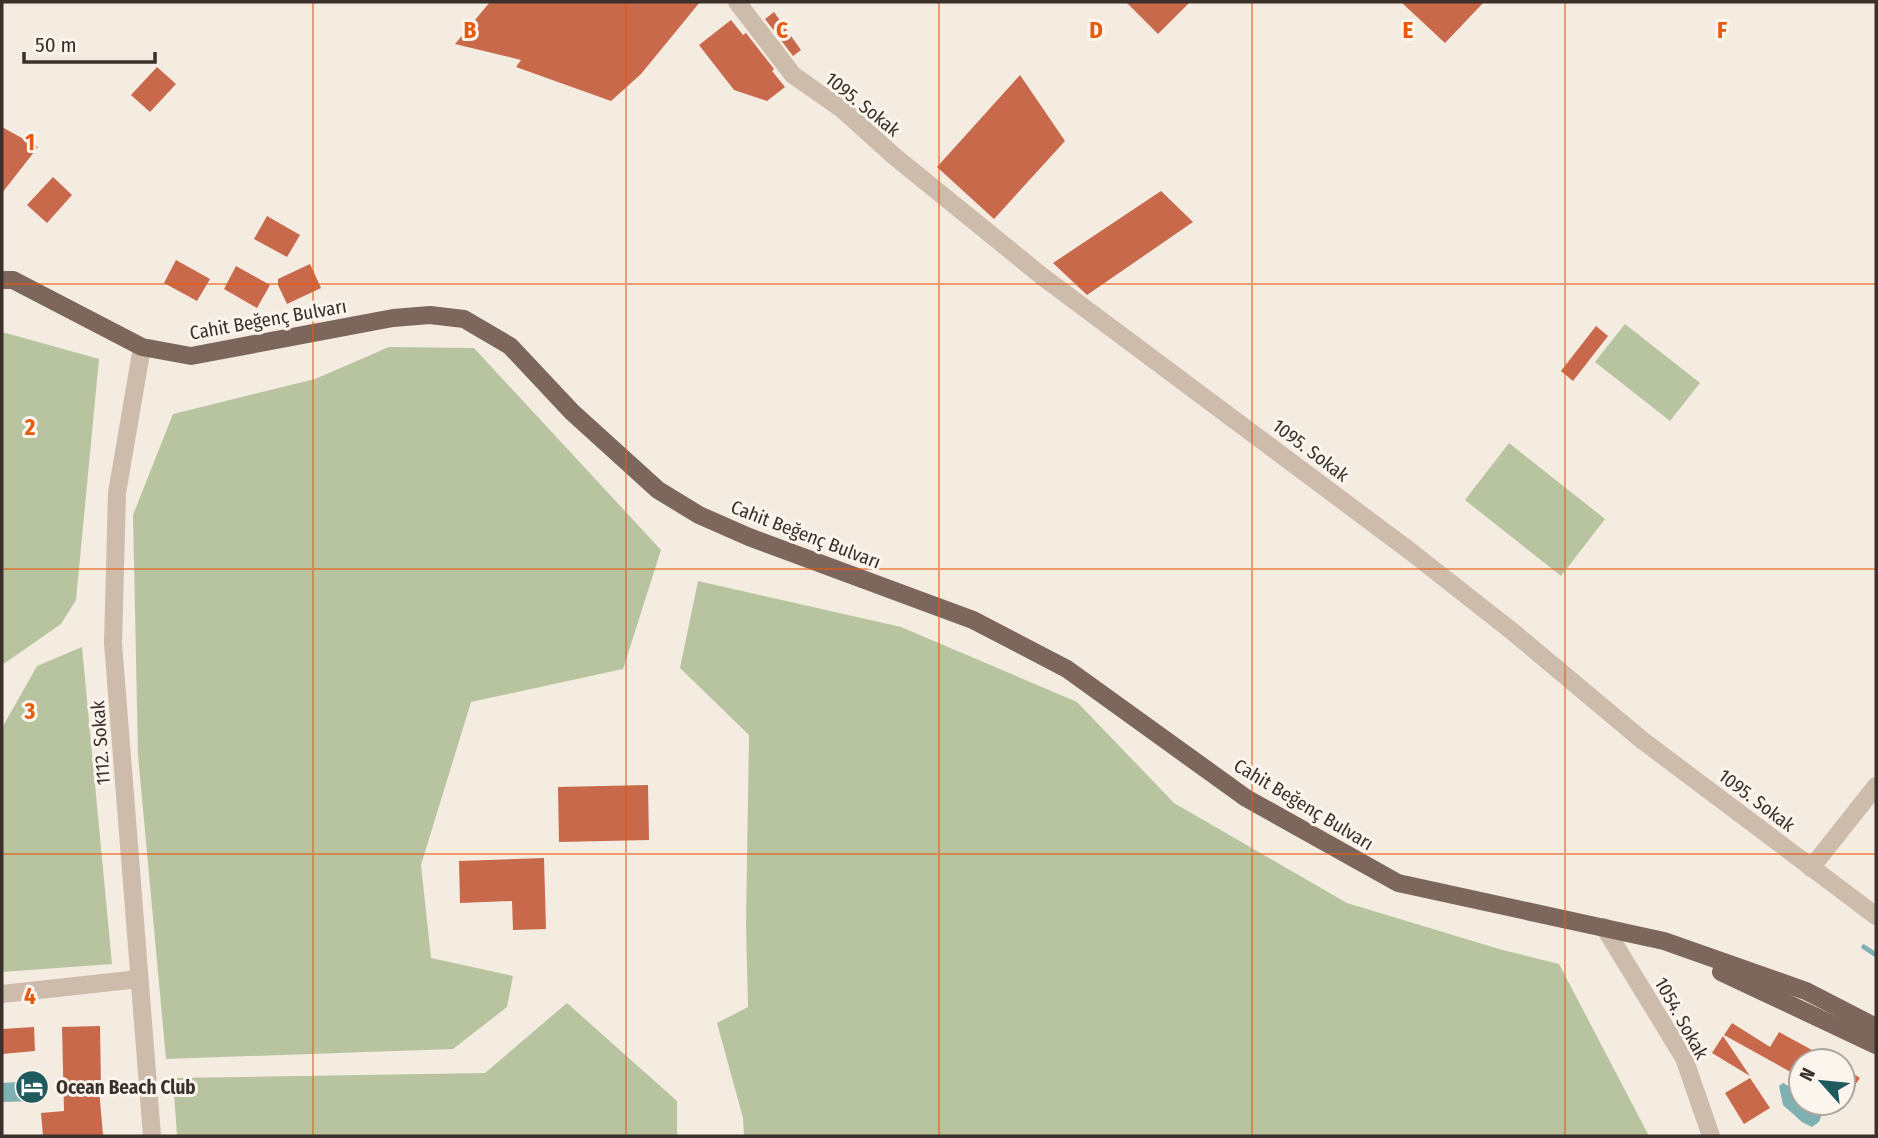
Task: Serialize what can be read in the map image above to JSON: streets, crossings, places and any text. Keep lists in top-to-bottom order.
{
  "streets": {
    "main road": ["Cahit Beğenç Bulvarı"],
    "street": ["1095. Sokak", "1112. Sokak", "1054. Sokak"]
  },
  "crossings": [
    ["Cahit Beğenç Bulvarı", "1112. Sokak"],
    ["Cahit Beğenç Bulvarı", "1054. Sokak"]
  ],
  "places": {
    "hotel": ["Ocean Beach Club"]
  },
  "scale_bar": "50 m",
  "north": "top left",
  "grid": {
    "columns": [
      "B",
      "C",
      "D",
      "E",
      "F"
    ],
    "rows": [
      "1",
      "2",
      "3",
      "4"
    ]
  }
}
